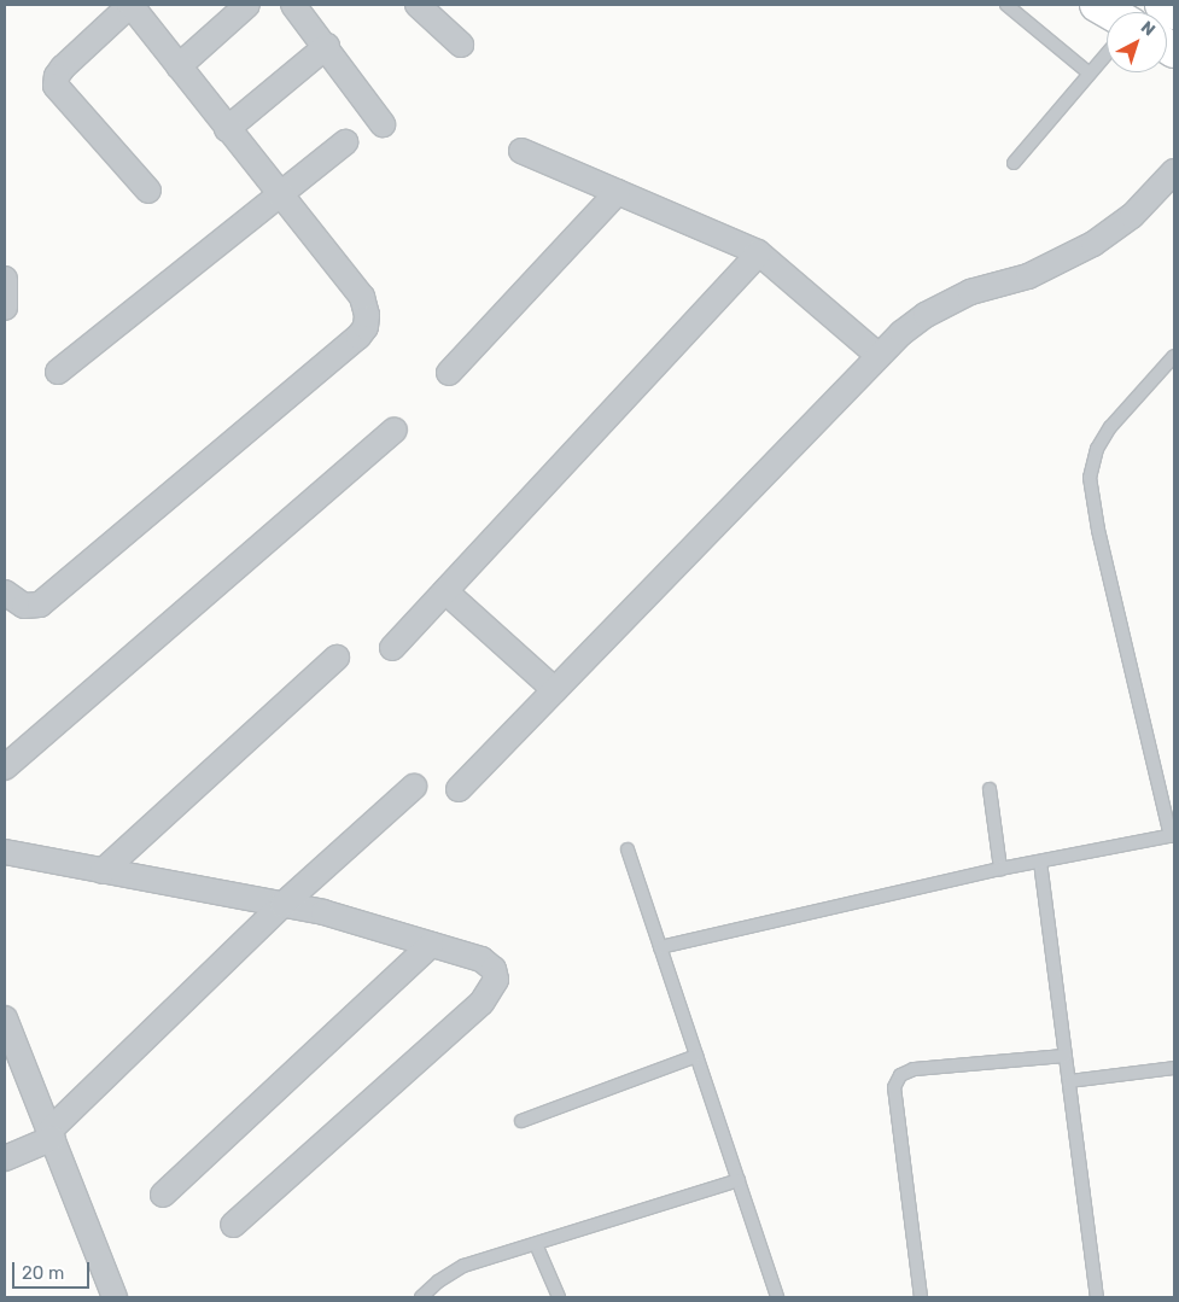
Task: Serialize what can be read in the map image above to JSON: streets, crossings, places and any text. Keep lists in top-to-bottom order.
{
  "scale_bar": "20 m",
  "north": "top right"
}
